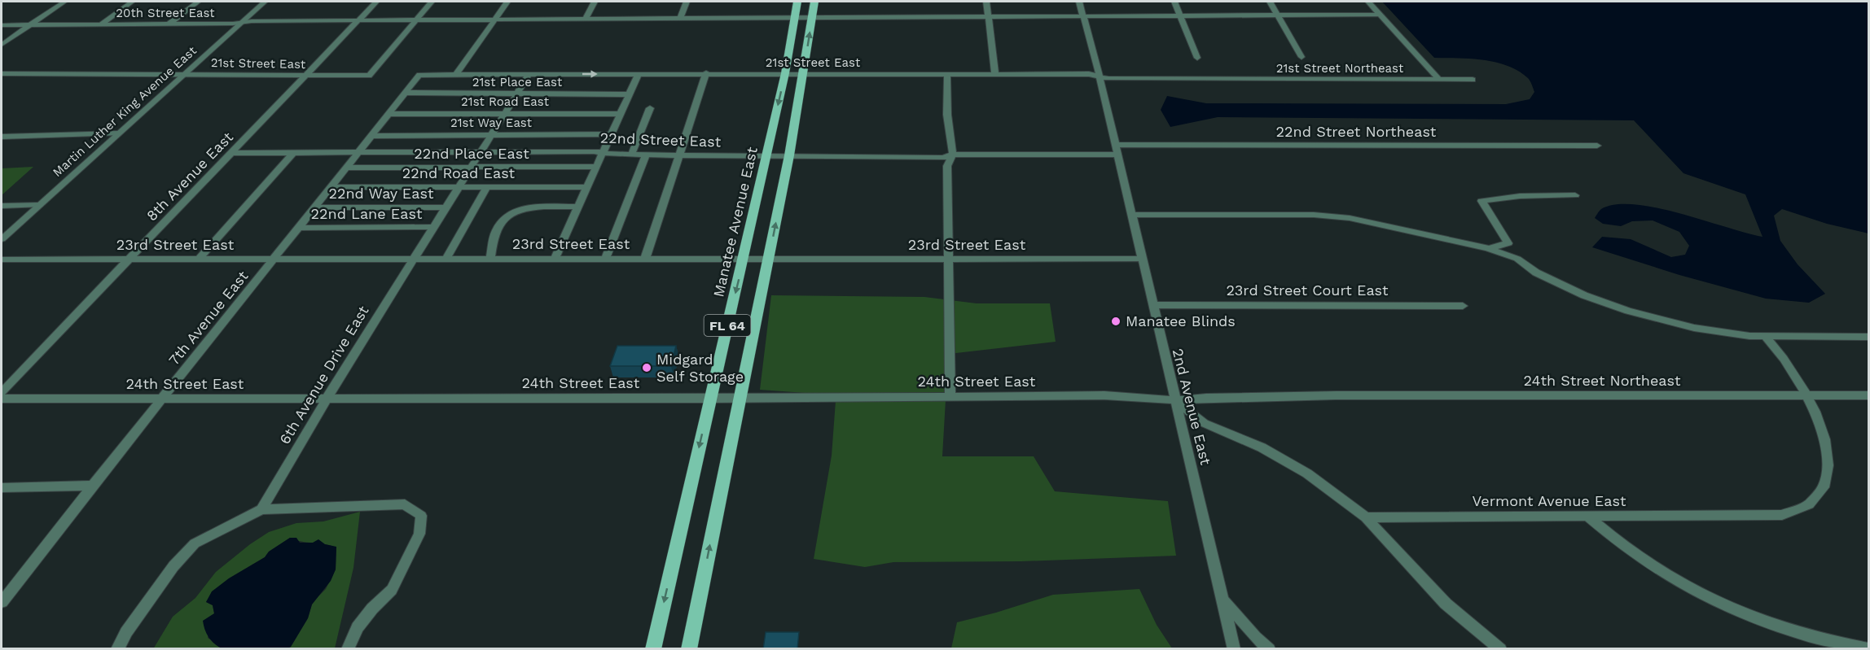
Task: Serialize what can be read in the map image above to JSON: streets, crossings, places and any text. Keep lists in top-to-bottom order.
{
  "streets": {
    "main road": ["Manatee Avenue East", "FL 64"],
    "street": [
      "20th Street East",
      "21st Street East",
      "21st Street Northeast",
      "21st Place East",
      "21st Road East",
      "Martin Luther King Avenue East",
      "21st Way East",
      "22nd Street Northeast",
      "22nd Street East",
      "22nd Place East",
      "22nd Road East",
      "8th Avenue East",
      "22nd Way East",
      "22nd Lane East",
      "23rd Street East",
      "23rd Street Court East",
      "7th Avenue East",
      "6th Avenue Drive East",
      "24th Street Northeast",
      "24th Street East",
      "2nd Avenue East",
      "Vermont Avenue East"
    ]
  },
  "crossings": [
    ["20th Street East", "21st Street East"],
    ["20th Street East", "Martin Luther King Avenue East"],
    ["20th Street East", "8th Avenue East"],
    ["20th Street East", "Manatee Avenue East"],
    ["20th Street East", "FL 64"],
    ["20th Street East", "2nd Avenue East"],
    ["21st Street East", "21st Street Northeast"],
    ["21st Street East", "Martin Luther King Avenue East"],
    ["21st Street East", "8th Avenue East"],
    ["21st Street East", "Manatee Avenue East"],
    ["21st Street East", "7th Avenue East"],
    ["21st Street East", "FL 64"],
    ["21st Street East", "6th Avenue Drive East"],
    ["21st Street East", "2nd Avenue East"],
    ["21st Place East", "7th Avenue East"],
    ["21st Place East", "6th Avenue Drive East"],
    ["21st Road East", "7th Avenue East"],
    ["21st Road East", "6th Avenue Drive East"],
    ["21st Way East", "7th Avenue East"],
    ["21st Way East", "6th Avenue Drive East"],
    ["22nd Street Northeast", "22nd Street East"],
    ["22nd Street Northeast", "2nd Avenue East"],
    ["22nd Street East", "8th Avenue East"],
    ["22nd Street East", "Manatee Avenue East"],
    ["22nd Street East", "7th Avenue East"],
    ["22nd Street East", "FL 64"],
    ["22nd Street East", "6th Avenue Drive East"],
    ["22nd Street East", "2nd Avenue East"],
    ["22nd Place East", "7th Avenue East"],
    ["22nd Place East", "6th Avenue Drive East"],
    ["22nd Road East", "7th Avenue East"],
    ["22nd Road East", "6th Avenue Drive East"],
    ["8th Avenue East", "23rd Street East"],
    ["22nd Way East", "7th Avenue East"],
    ["22nd Way East", "6th Avenue Drive East"],
    ["22nd Lane East", "7th Avenue East"],
    ["22nd Lane East", "6th Avenue Drive East"],
    ["Manatee Avenue East", "23rd Street East"],
    ["Manatee Avenue East", "24th Street East"],
    ["23rd Street East", "7th Avenue East"],
    ["23rd Street East", "FL 64"],
    ["23rd Street East", "6th Avenue Drive East"],
    ["23rd Street East", "2nd Avenue East"],
    ["23rd Street Court East", "2nd Avenue East"],
    ["7th Avenue East", "24th Street East"],
    ["FL 64", "24th Street East"],
    ["6th Avenue Drive East", "24th Street East"],
    ["24th Street Northeast", "24th Street East"],
    ["24th Street East", "2nd Avenue East"]
  ],
  "places": ["Manatee Blinds", "Midgard Self Storage"]
}
